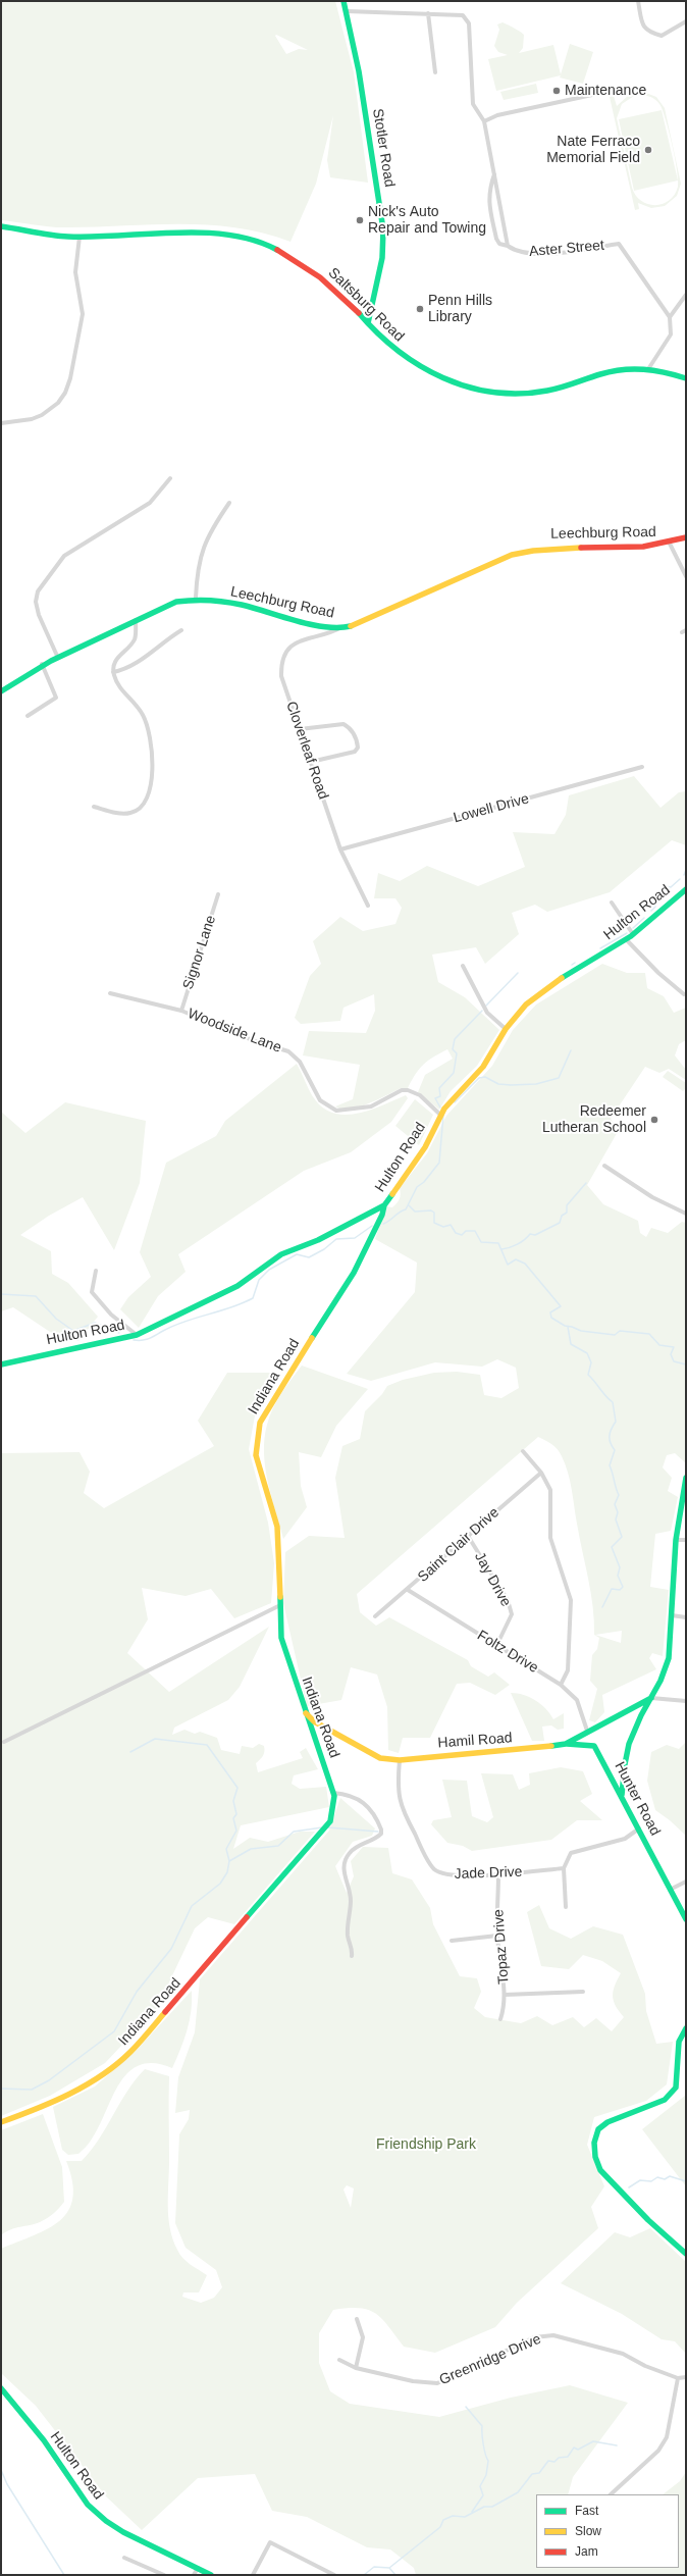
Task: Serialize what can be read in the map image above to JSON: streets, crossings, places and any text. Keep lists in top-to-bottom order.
{
  "streets": {
    "street": [
      "Stotler Road",
      "Aster Street",
      "Saltsburg Road",
      "Leechburg Road",
      "Cloverleaf Road",
      "Lowell Drive",
      "Hulton Road",
      "Signor Lane",
      "Woodside Lane",
      "Indiana Road",
      "Saint Clair Drive",
      "Jay Drive",
      "Foltz Drive",
      "Hamil Road",
      "Hunter Road",
      "Jade Drive",
      "Topaz Drive",
      "Greenridge Drive"
    ]
  },
  "crossings": [
    ["Stotler Road", "Saltsburg Road"],
    ["Leechburg Road", "Cloverleaf Road"],
    ["Cloverleaf Road", "Lowell Drive"],
    ["Hulton Road", "Woodside Lane"],
    ["Hulton Road", "Indiana Road"],
    ["Signor Lane", "Woodside Lane"],
    ["Indiana Road", "Hamil Road"],
    ["Saint Clair Drive", "Jay Drive"],
    ["Saint Clair Drive", "Foltz Drive"],
    ["Jay Drive", "Foltz Drive"],
    ["Foltz Drive", "Hamil Road"],
    ["Hamil Road", "Hunter Road"],
    ["Hamil Road", "Jade Drive"],
    ["Jade Drive", "Topaz Drive"]
  ],
  "parks": ["Friendship Park"],
  "places": [
    "Maintenance",
    "Nate Ferraco Memorial Field",
    "Nick's Auto Repair and Towing",
    "Penn Hills Library",
    "Redeemer Lutheran School"
  ],
  "legend": ["Fast", "Slow", "Jam"]
}
